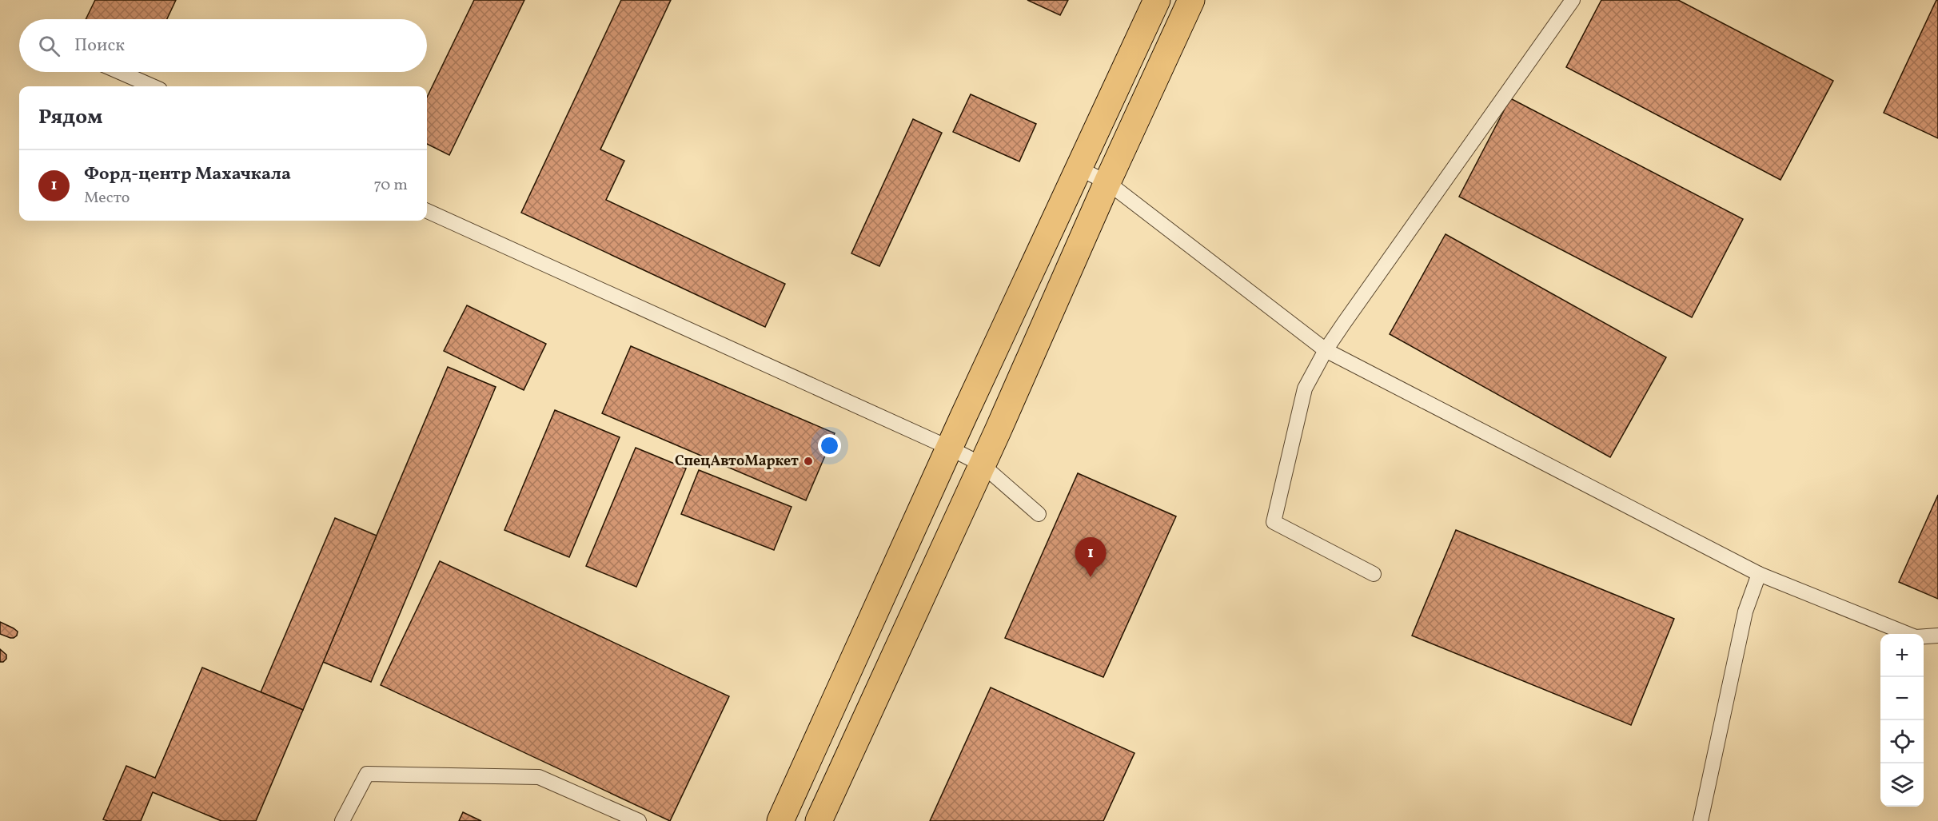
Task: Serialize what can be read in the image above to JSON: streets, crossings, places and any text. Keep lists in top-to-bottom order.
{
  "places": ["СпецАвтоМаркет"],
  "page": {
    "search": "Поиск",
    "heading": "Рядом",
    "list": [
      {
        "mark": "1",
        "name": "Форд-центр Махачкала",
        "note": "Место",
        "value": "70 m"
      }
    ],
    "pins": "1",
    "map_buttons": ["+", "−"]
  }
}
